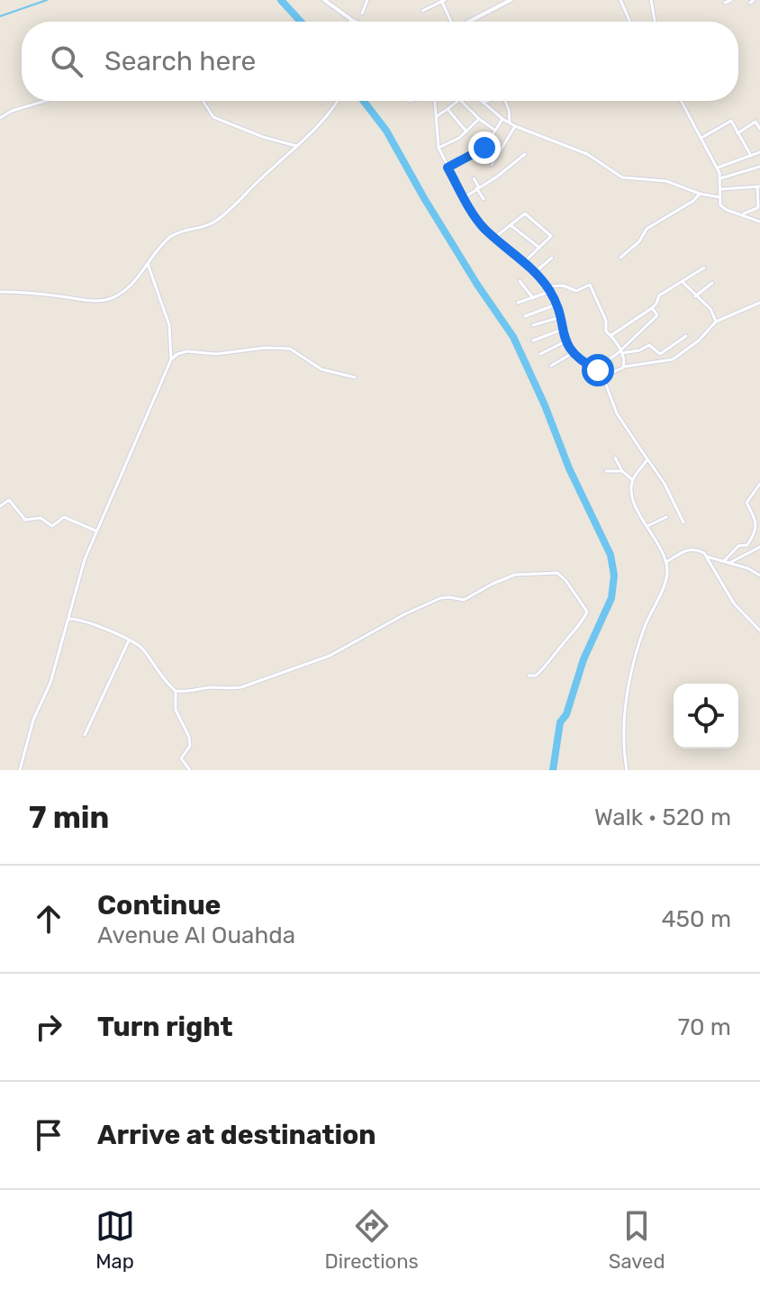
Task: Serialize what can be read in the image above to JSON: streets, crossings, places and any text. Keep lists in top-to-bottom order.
{
  "page": {
    "search": "Search here",
    "heading": ["7 min", "Walk · 520 m"],
    "list": [
      ["Continue", "Avenue Al Ouahda", "450 m"],
      ["Turn right", "70 m"],
      "Arrive at destination"
    ],
    "nav": ["Map", "Directions", "Saved"]
  }
}
